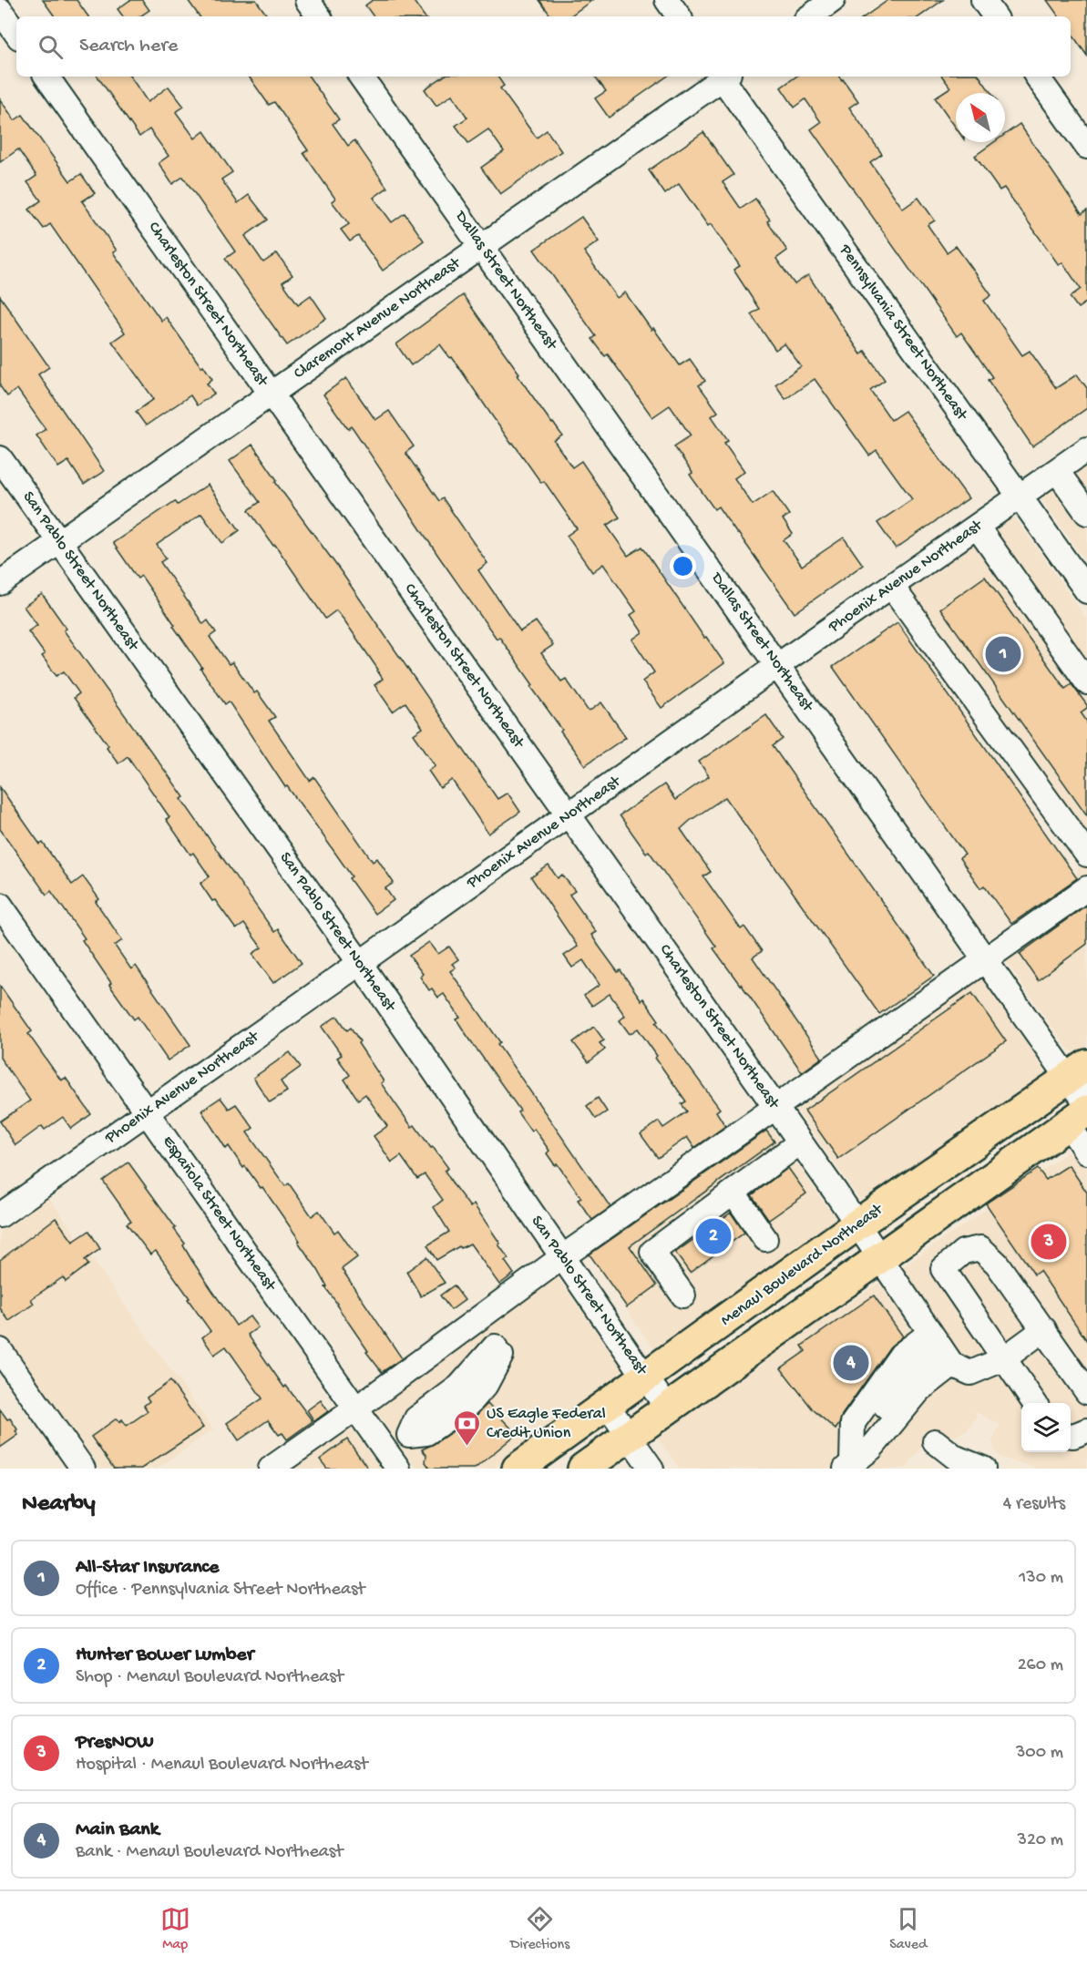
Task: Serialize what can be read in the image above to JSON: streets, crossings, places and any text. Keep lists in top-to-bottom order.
{
  "streets": {
    "main road": ["Menaul Boulevard Northeast"],
    "street": [
      "Dallas Street Northeast",
      "Charleston Street Northeast",
      "Claremont Avenue Northeast",
      "Pennsylvania Street Northeast",
      "San Pablo Street Northeast",
      "Phoenix Avenue Northeast",
      "Española Street Northeast"
    ]
  },
  "crossings": [
    ["Dallas Street Northeast", "Claremont Avenue Northeast"],
    ["Dallas Street Northeast", "Phoenix Avenue Northeast"],
    ["Dallas Street Northeast", "Menaul Boulevard Northeast"],
    ["Charleston Street Northeast", "Claremont Avenue Northeast"],
    ["Charleston Street Northeast", "Phoenix Avenue Northeast"],
    ["Charleston Street Northeast", "Menaul Boulevard Northeast"],
    ["Claremont Avenue Northeast", "San Pablo Street Northeast"],
    ["Pennsylvania Street Northeast", "Phoenix Avenue Northeast"],
    ["San Pablo Street Northeast", "Phoenix Avenue Northeast"],
    ["San Pablo Street Northeast", "Menaul Boulevard Northeast"],
    ["Phoenix Avenue Northeast", "Española Street Northeast"]
  ],
  "places": {
    "bank": ["US Eagle Federal Credit Union"]
  },
  "north": "top left",
  "page": {
    "search": "Search here",
    "pins": [
      "1",
      "2",
      "3",
      "4"
    ],
    "heading": ["Nearby", "4 results"],
    "list": [
      {
        "mark": "1",
        "name": "All-Star Insurance",
        "note": "Office · Pennsylvania Street Northeast",
        "value": "130 m"
      },
      {
        "mark": "2",
        "name": "Hunter Bower Lumber",
        "note": "Shop · Menaul Boulevard Northeast",
        "value": "260 m"
      },
      {
        "mark": "3",
        "name": "PresNOW",
        "note": "Hospital · Menaul Boulevard Northeast",
        "value": "300 m"
      },
      {
        "mark": "4",
        "name": "Main Bank",
        "note": "Bank · Menaul Boulevard Northeast",
        "value": "320 m"
      }
    ],
    "nav": ["Map", "Directions", "Saved"]
  }
}
